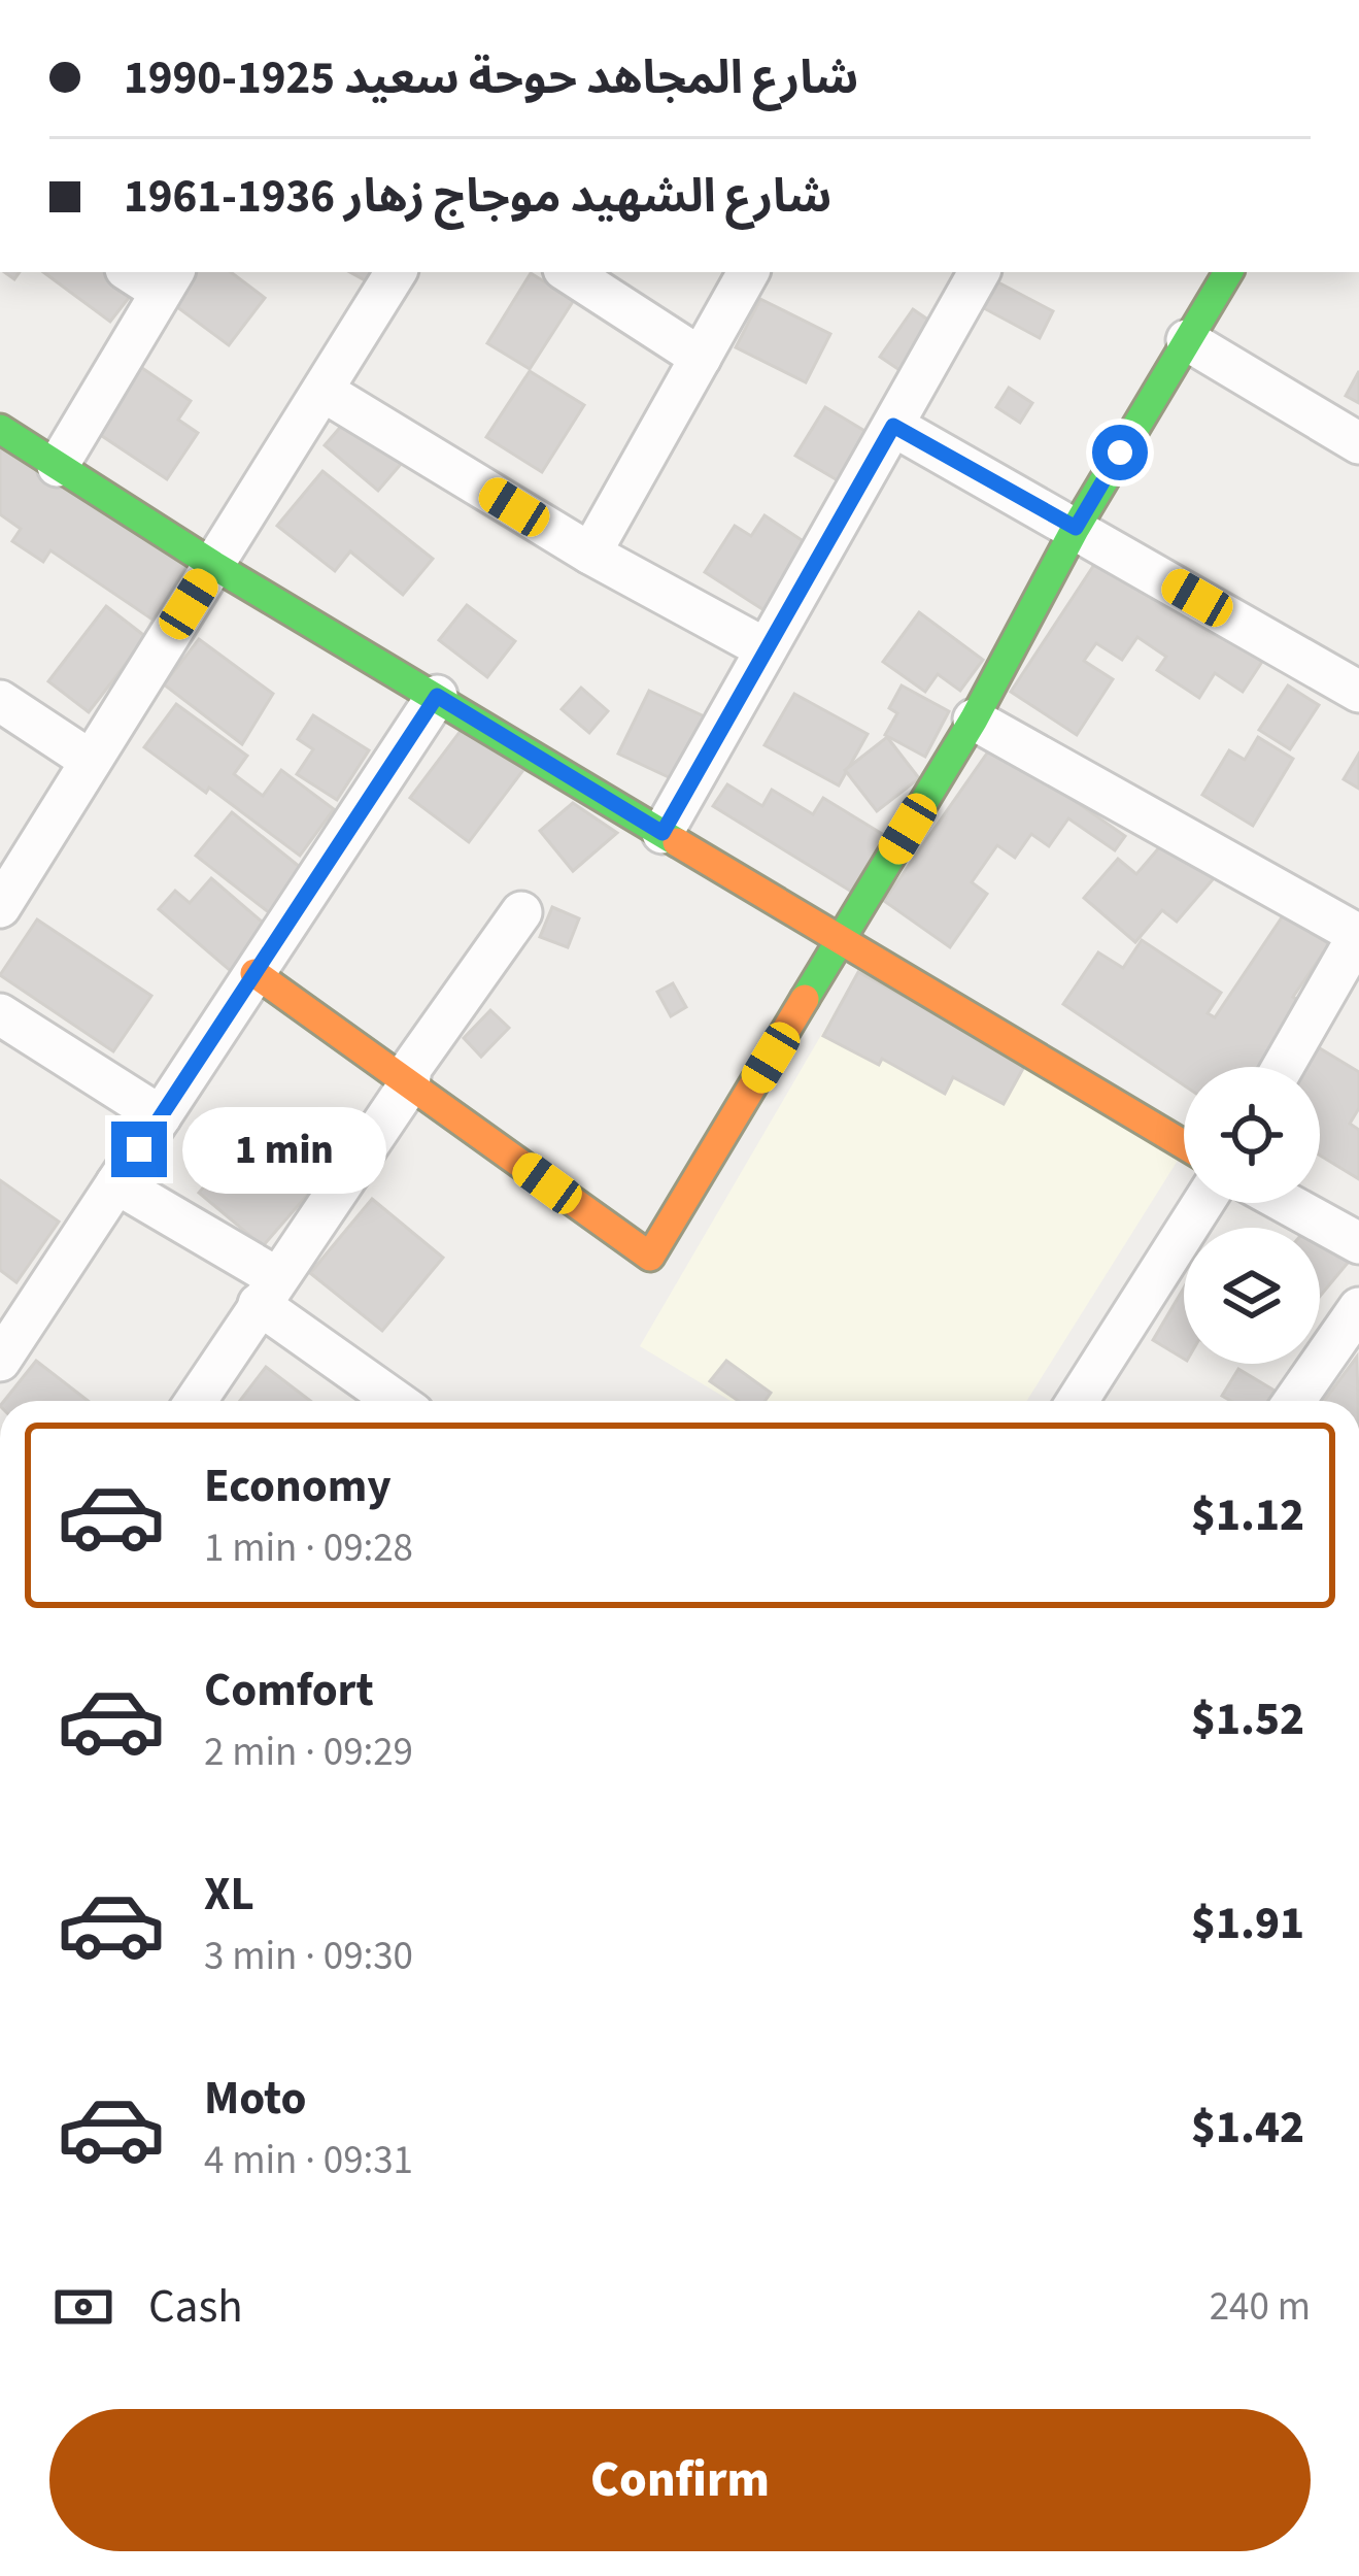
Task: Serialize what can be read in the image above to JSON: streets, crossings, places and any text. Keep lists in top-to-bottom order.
{
  "page": {
    "banner": ["شارع المجاهد حوحة سعيد 1925-1990", "شارع الشهيد موجاج زهار 1936-1961"],
    "bubble": "1 min",
    "list": [
      {
        "name": "Economy",
        "note": "1 min · 09:28",
        "value": "$1.12"
      },
      {
        "name": "Comfort",
        "note": "2 min · 09:29",
        "value": "$1.52"
      },
      {
        "name": "XL",
        "note": "3 min · 09:30",
        "value": "$1.91"
      },
      {
        "name": "Moto",
        "note": "4 min · 09:31",
        "value": "$1.42"
      }
    ],
    "pay": ["Cash", "240 m"],
    "buttons": "Confirm"
  }
}
